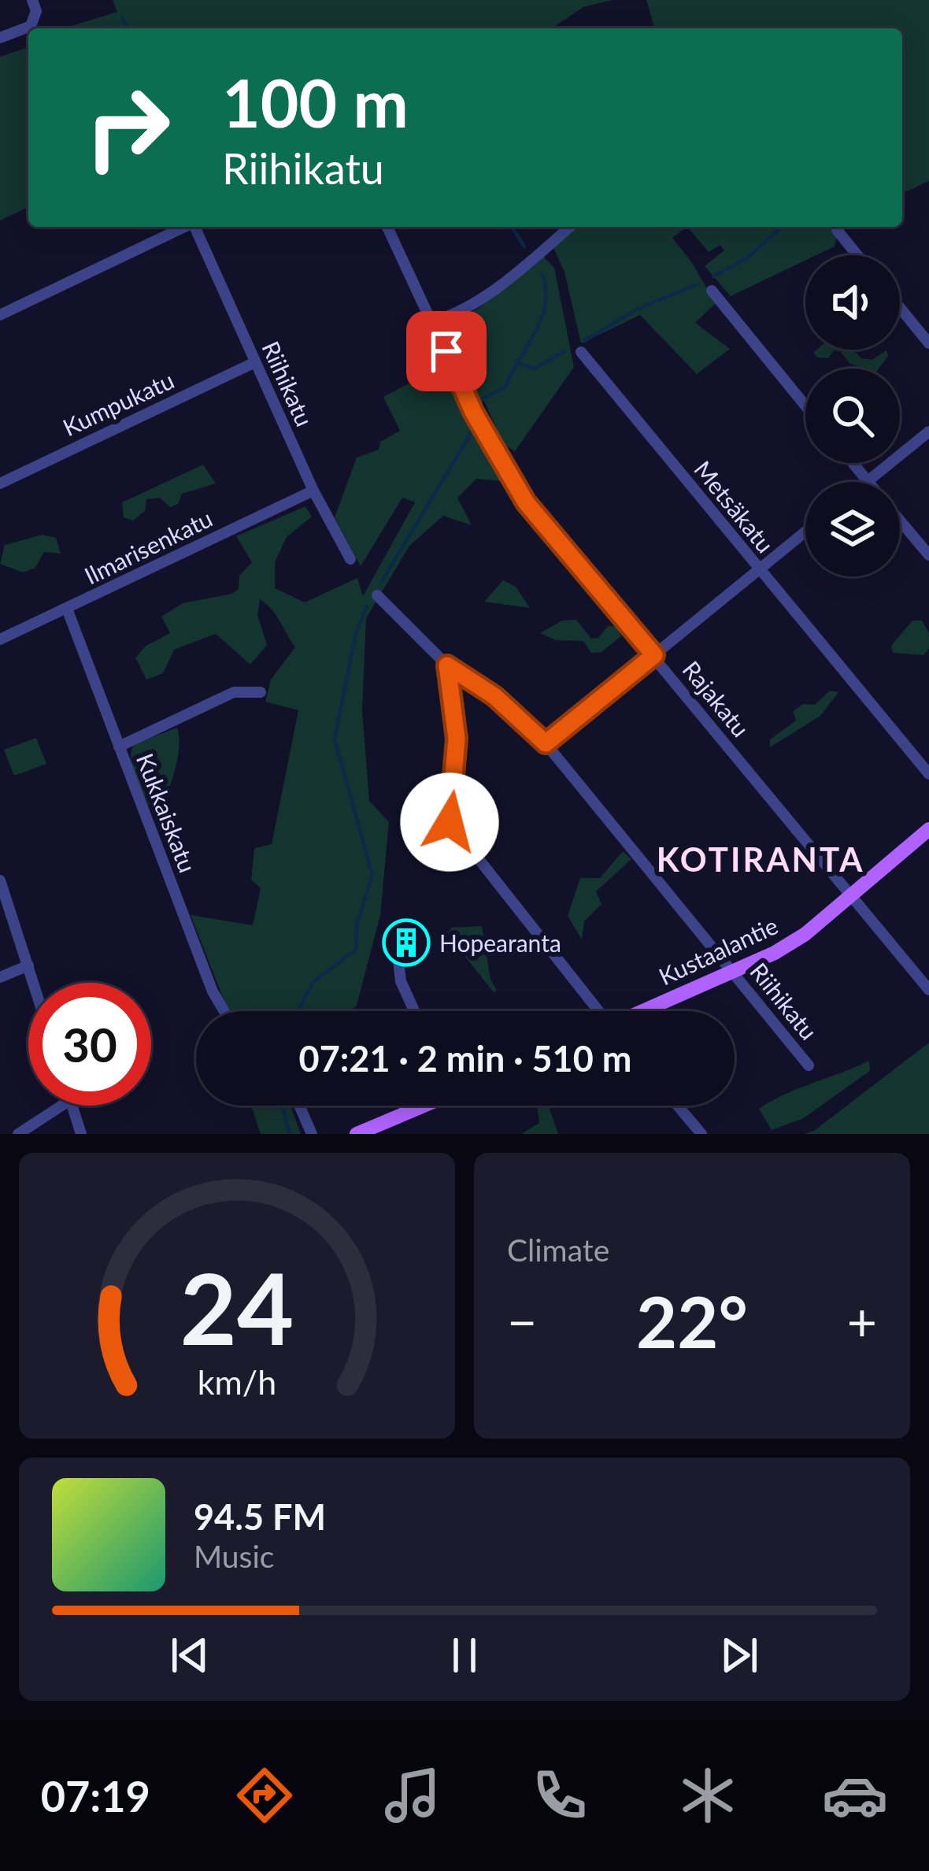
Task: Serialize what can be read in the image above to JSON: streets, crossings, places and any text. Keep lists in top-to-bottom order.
{
  "streets": {
    "main road": ["Kustaalantie"],
    "street": [
      "Riihikatu",
      "Kumpukatu",
      "Metsäkatu",
      "Ilmarisenkatu",
      "Rajakatu",
      "Kukkaiskatu"
    ]
  },
  "crossings": [
    ["Riihikatu", "Kumpukatu"],
    ["Riihikatu", "Ilmarisenkatu"],
    ["Riihikatu", "Kustaalantie"],
    ["Ilmarisenkatu", "Kukkaiskatu"],
    ["Rajakatu", "Kustaalantie"]
  ],
  "districts": ["KOTIRANTA"],
  "places": {
    "building": ["Hopearanta"]
  },
  "page": {
    "turn": ["100 m", "Riihikatu"],
    "limit": "30",
    "trip": "07:21 · 2 min · 510 m",
    "tile": "Climate",
    "heat": ["−", "22°", "+"],
    "song": ["94.5 FM", "Music"],
    "tabs": "07:19",
    "gauge": ["24", "km/h"]
  }
}
